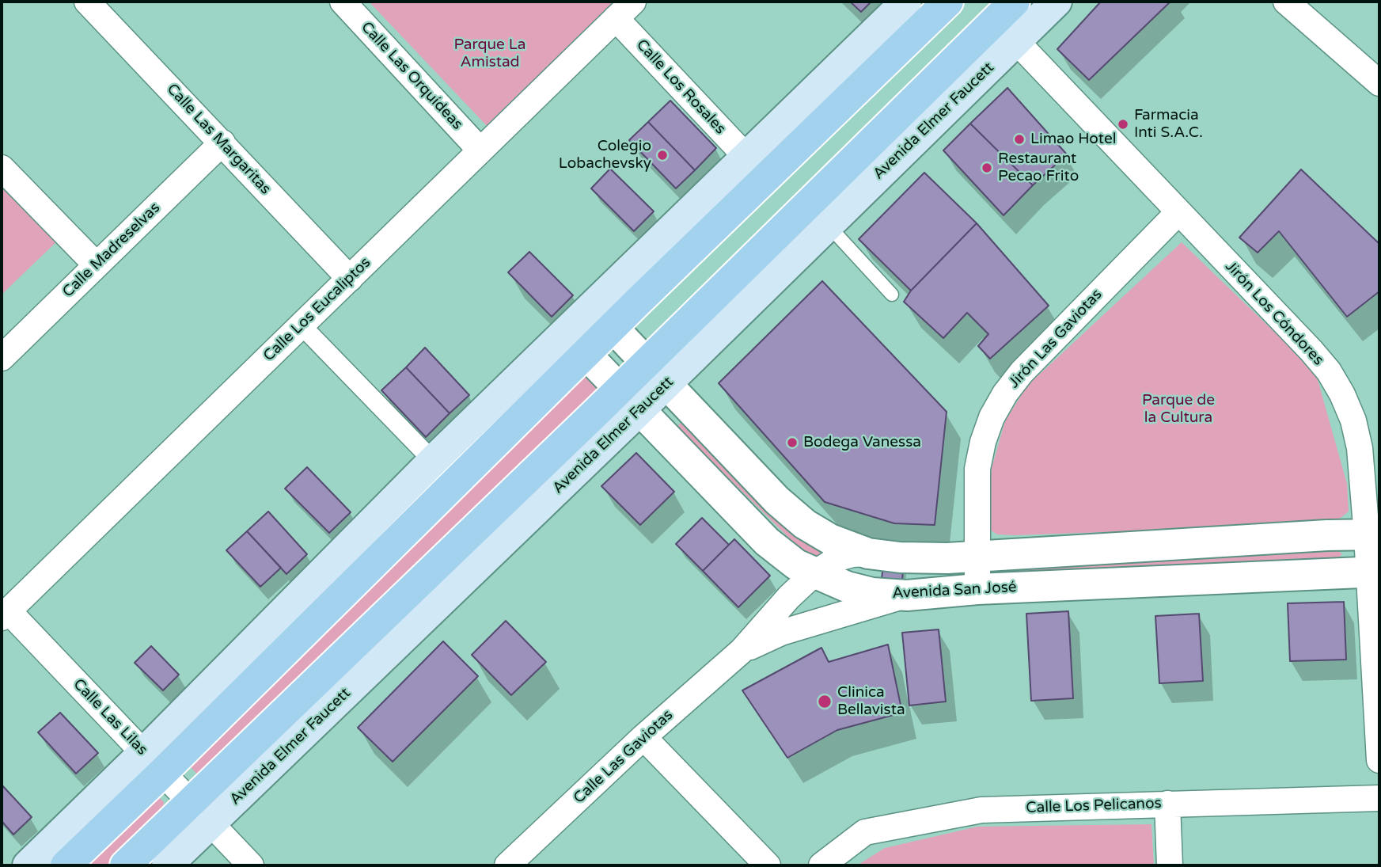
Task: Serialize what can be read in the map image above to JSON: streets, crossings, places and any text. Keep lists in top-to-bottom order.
{
  "streets": {
    "main road": ["Avenida Elmer Faucett"],
    "street": [
      "Calle Las Orquídeas",
      "Calle Los Rosales",
      "Calle Las Margaritas",
      "Calle Madreselvas",
      "Calle Los Eucaliptos",
      "Jirón Los Cóndores",
      "Jirón Las Gaviotas",
      "Avenida San José",
      "Calle Las Lilas",
      "Calle Las Gaviotas",
      "Calle Los Pelicanos"
    ]
  },
  "crossings": [
    ["Calle Las Orquídeas", "Calle Los Eucaliptos"],
    ["Calle Los Rosales", "Calle Los Eucaliptos"],
    ["Avenida Elmer Faucett", "Jirón Los Cóndores"],
    ["Avenida Elmer Faucett", "Avenida San José"],
    ["Avenida Elmer Faucett", "Calle Las Lilas"],
    ["Calle Las Margaritas", "Calle Madreselvas"],
    ["Calle Las Margaritas", "Calle Los Eucaliptos"],
    ["Calle Los Eucaliptos", "Calle Las Lilas"],
    ["Jirón Los Cóndores", "Jirón Las Gaviotas"],
    ["Jirón Los Cóndores", "Avenida San José"],
    ["Jirón Las Gaviotas", "Avenida San José"],
    ["Avenida San José", "Calle Las Gaviotas"]
  ],
  "parks": ["Parque La Amistad", "Parque de la Cultura"],
  "places": [
    "Farmacia Inti S.A.C.",
    "Limao Hotel",
    "Colegio Lobachevsky",
    "Restaurant Pecao Frito",
    "Bodega Vanessa",
    "Clinica Bellavista"
  ]
}
